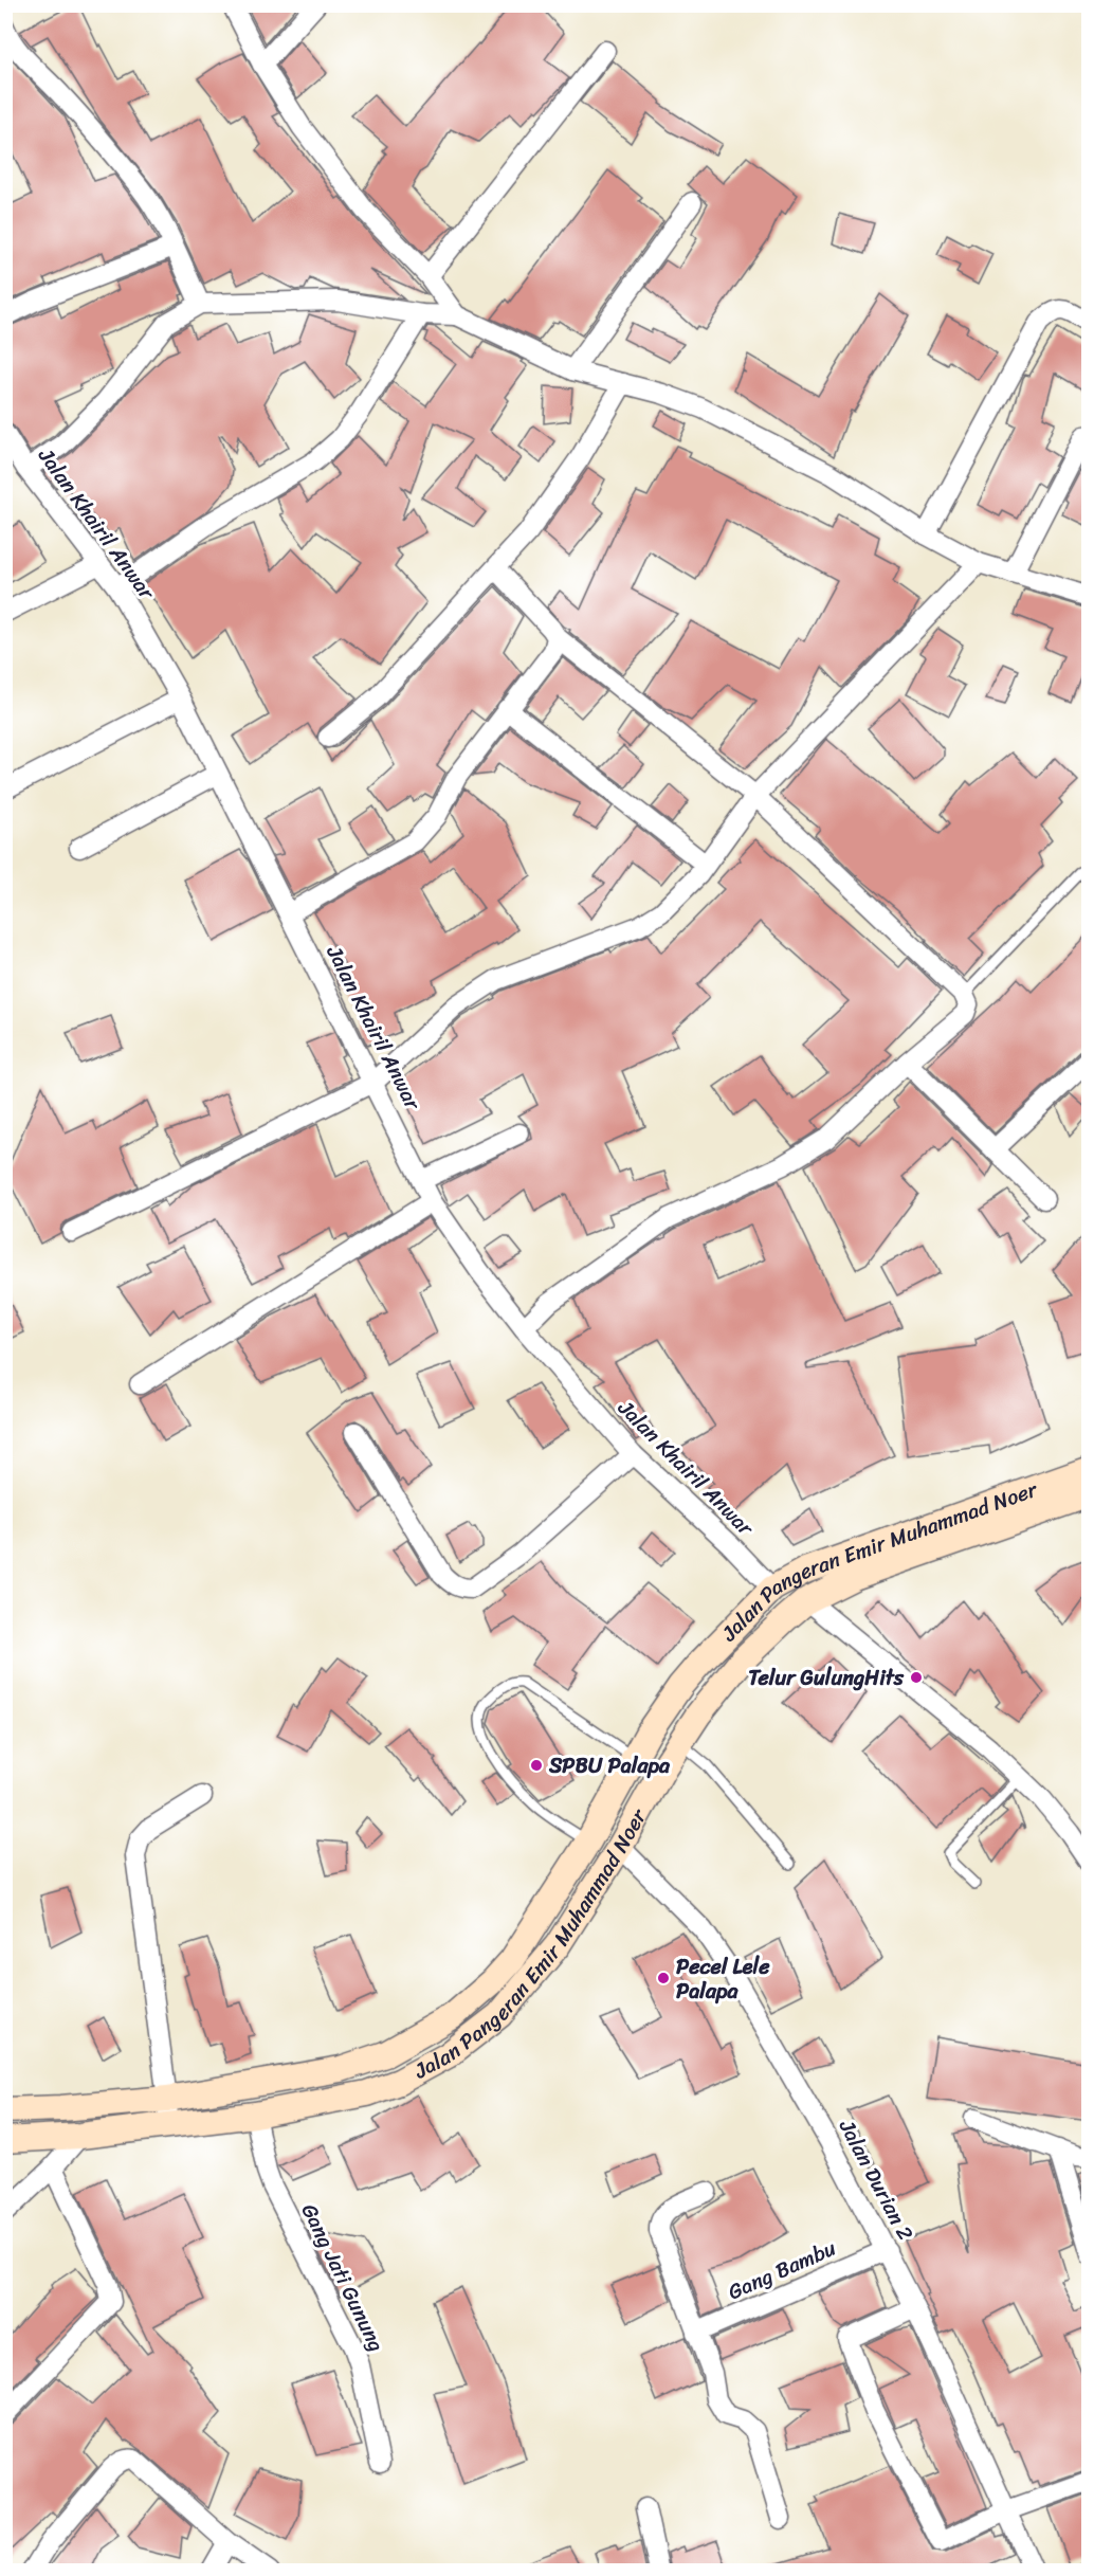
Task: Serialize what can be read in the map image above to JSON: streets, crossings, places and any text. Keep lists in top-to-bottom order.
{
  "streets": {
    "main road": ["Jalan Pangeran Emir Muhammad Noer"],
    "street": [
      "Jalan Khairil Anwar",
      "Jalan Durian 2",
      "Gang Bambu",
      "Gang Jati Gunung"
    ]
  },
  "crossings": [
    ["Jalan Khairil Anwar", "Jalan Pangeran Emir Muhammad Noer"],
    ["Jalan Pangeran Emir Muhammad Noer", "Jalan Durian 2"],
    ["Jalan Pangeran Emir Muhammad Noer", "Gang Jati Gunung"],
    ["Jalan Durian 2", "Gang Bambu"]
  ],
  "places": ["Telur GulungHits", "SPBU Palapa", "Pecel Lele Palapa"]
}
